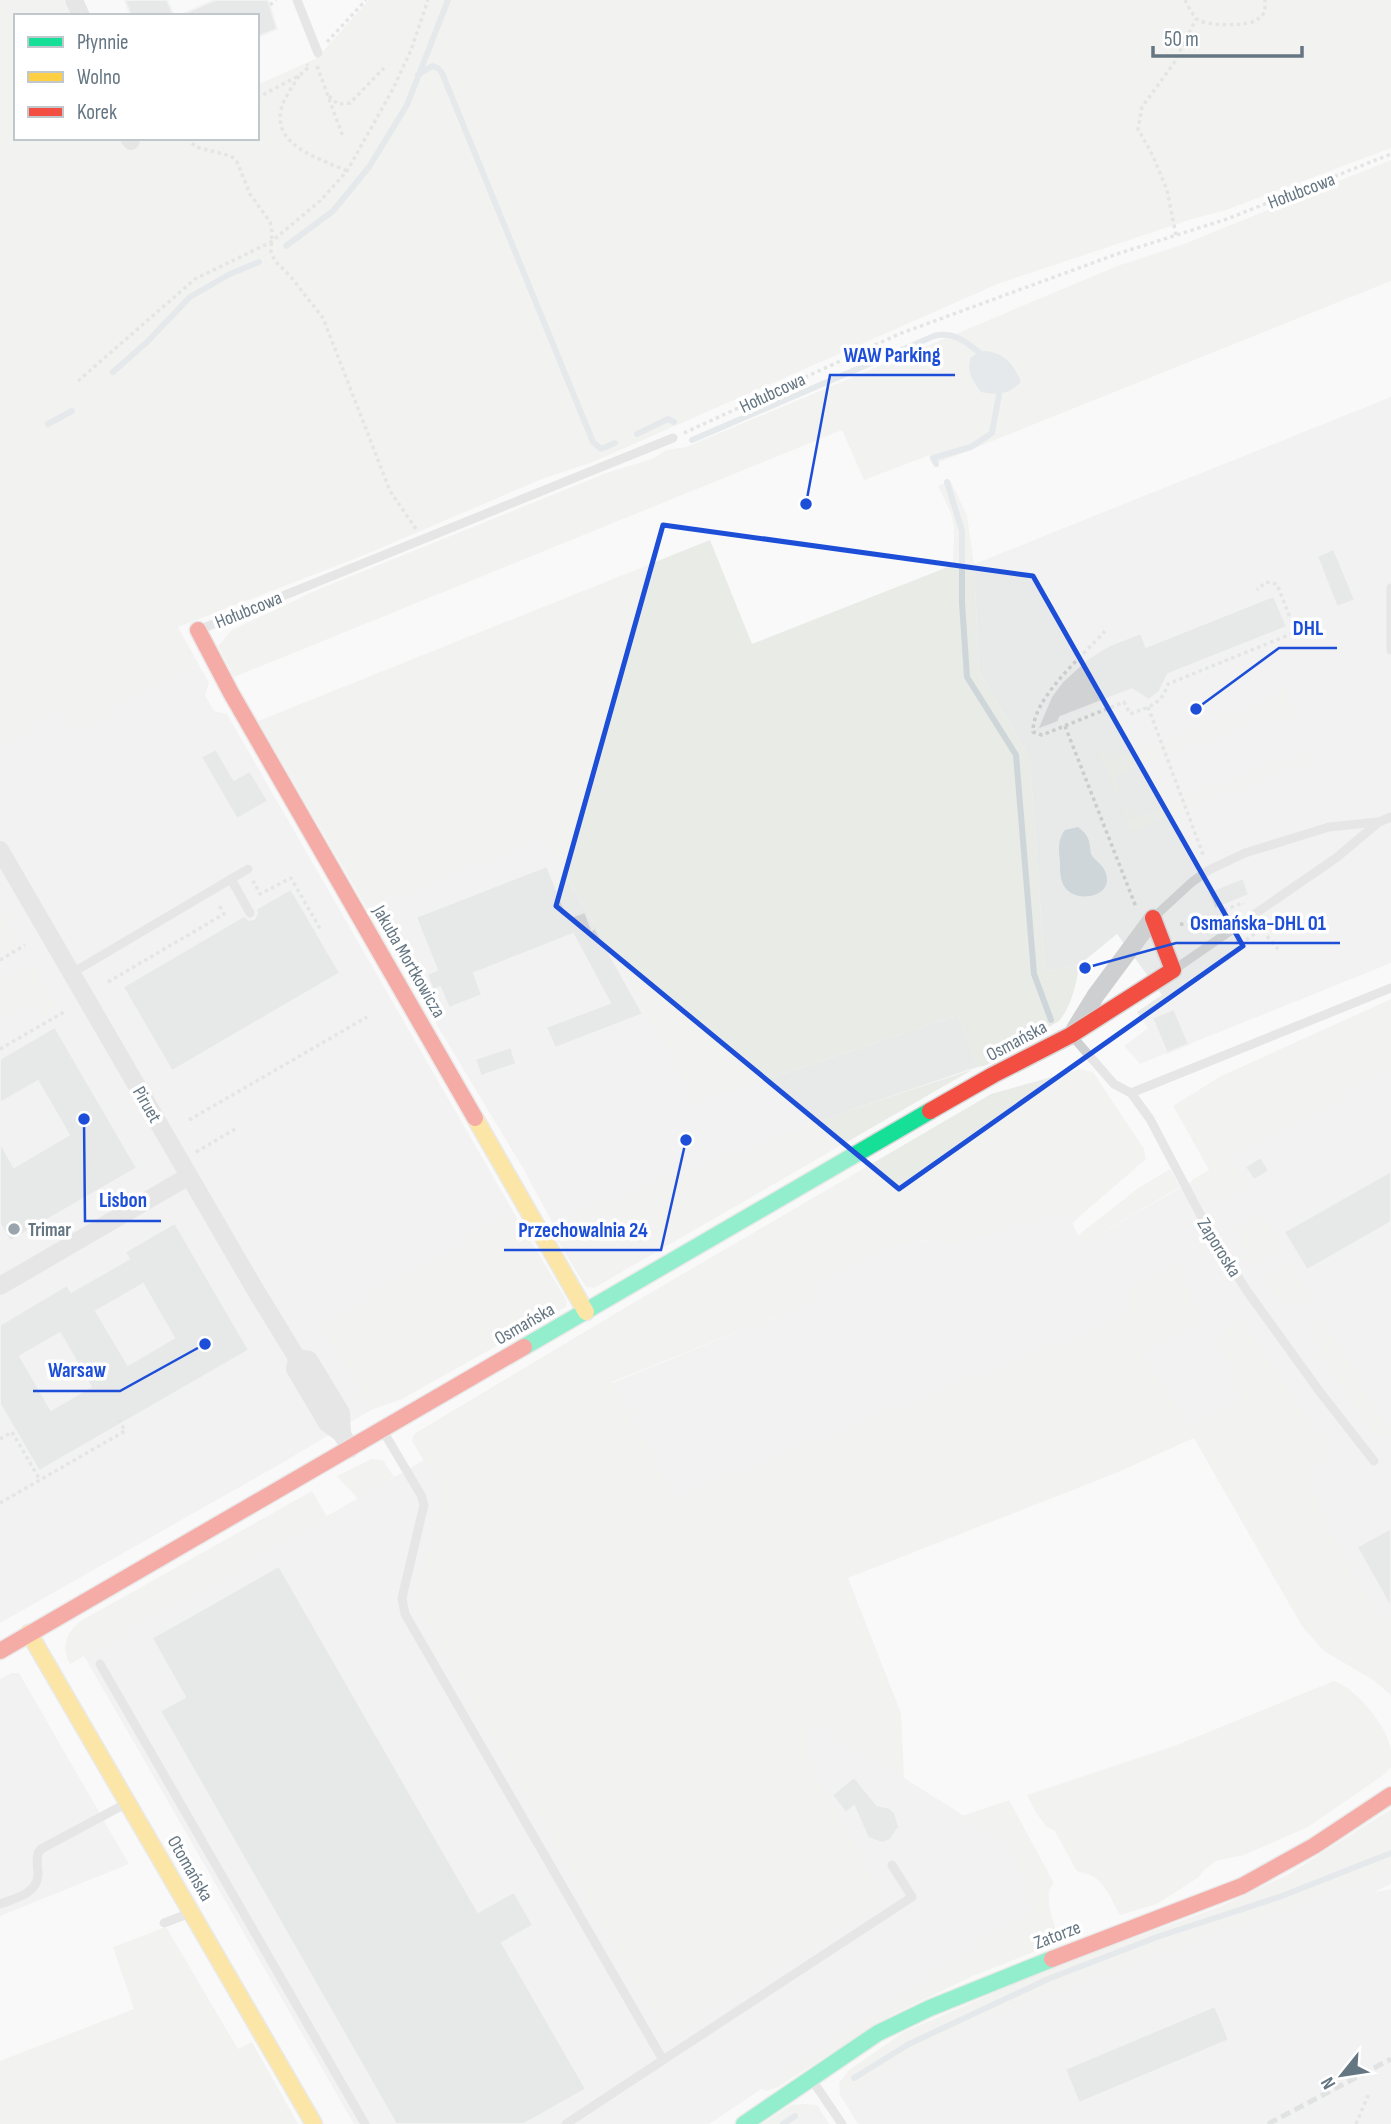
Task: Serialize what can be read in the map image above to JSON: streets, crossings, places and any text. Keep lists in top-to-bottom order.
{
  "streets": {
    "street": [
      "Jakuba Mortkowicza",
      "Osmańska",
      "Piruet",
      "Otomańska",
      "Zatorze"
    ],
    "lane": ["Hołubcowa", "Zaporoska"]
  },
  "crossings": [
    ["Hołubcowa", "Jakuba Mortkowicza"],
    ["Jakuba Mortkowicza", "Osmańska"],
    ["Osmańska", "Piruet"],
    ["Osmańska", "Zaporoska"],
    ["Osmańska", "Otomańska"]
  ],
  "places": [
    "WAW Parking",
    "DHL",
    "Osmańska-DHL 01",
    "Lisbon",
    "Przechowalnia 24",
    "Trimar",
    "Warsaw"
  ],
  "legend": ["Płynnie", "Wolno", "Korek"],
  "scale_bar": "50 m",
  "north": "bottom left"
}
